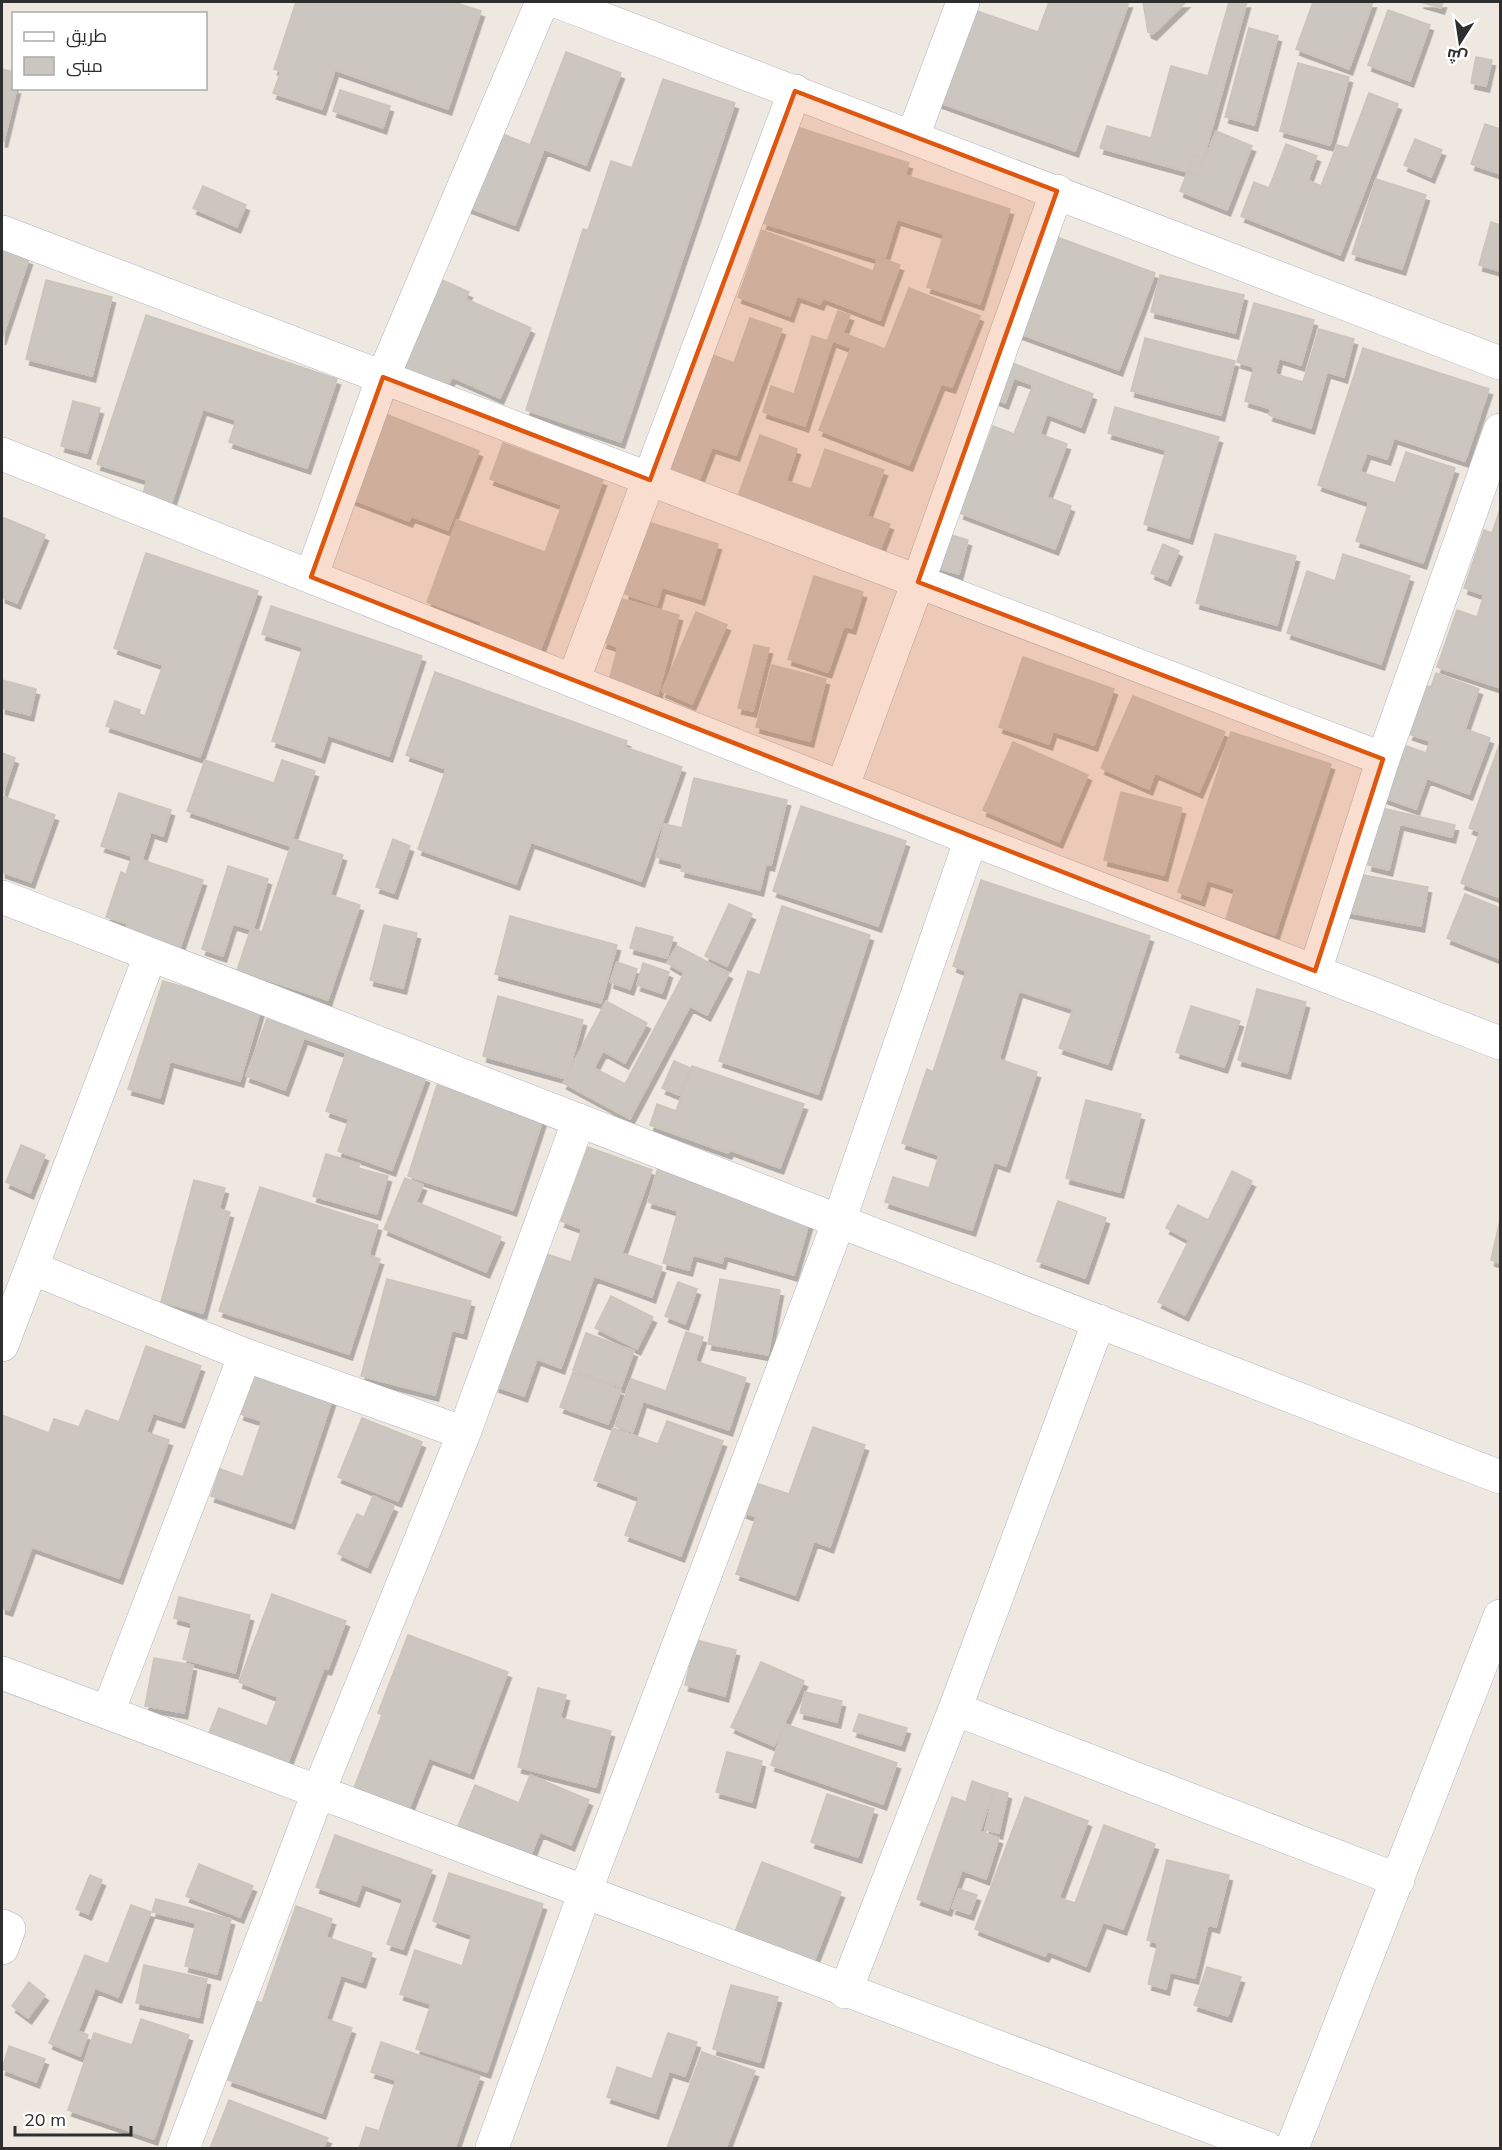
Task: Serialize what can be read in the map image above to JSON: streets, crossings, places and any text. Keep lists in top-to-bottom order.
{
  "legend": ["طريق", "مبنى"],
  "scale_bar": "20 m",
  "north": "bottom"
}
